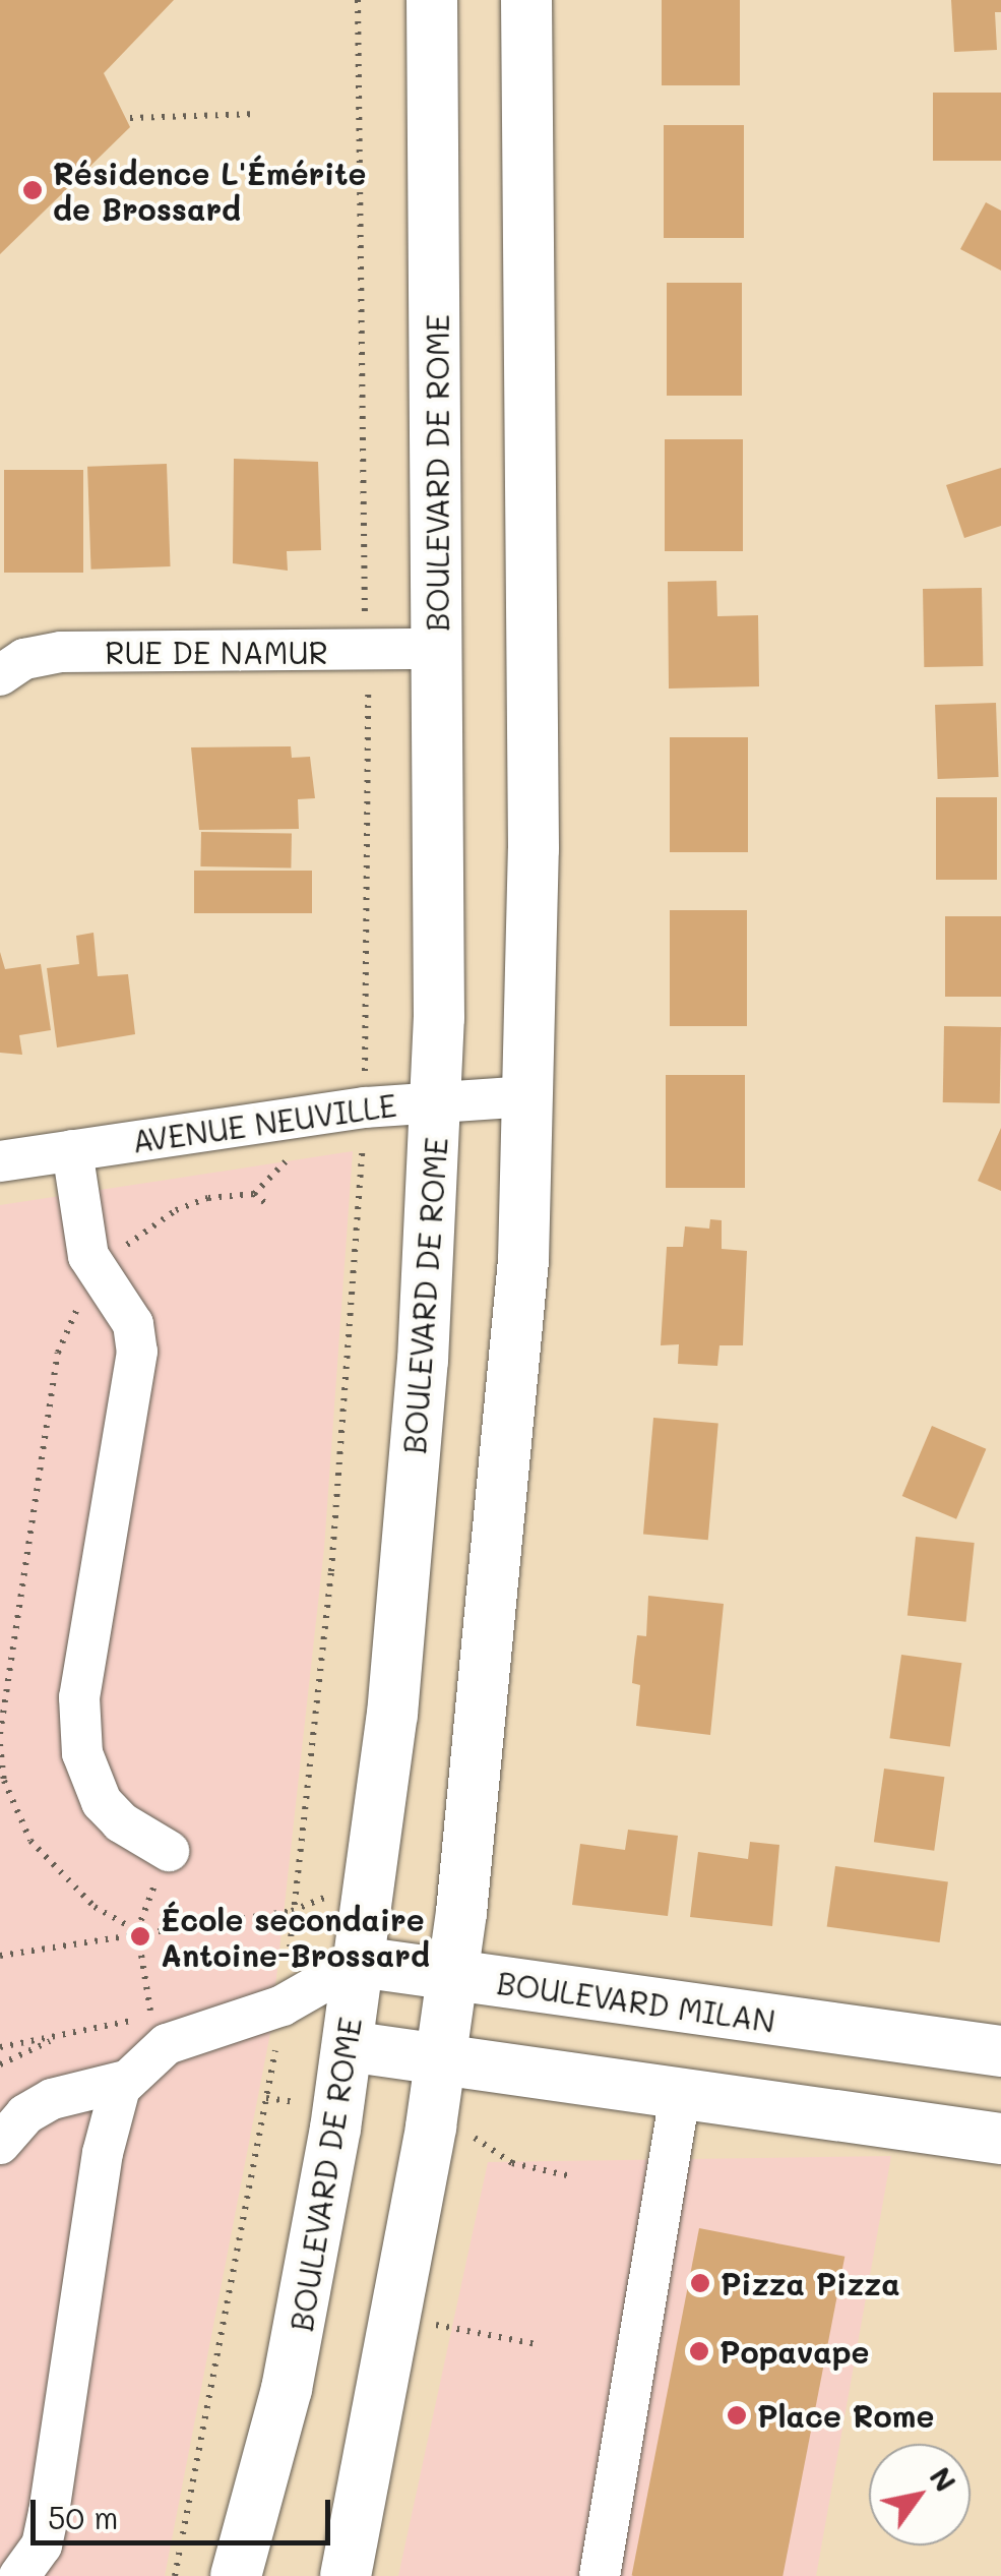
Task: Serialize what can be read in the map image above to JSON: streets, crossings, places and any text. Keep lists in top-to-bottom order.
{
  "streets": {
    "main road": ["BOULEVARD DE ROME", "BOULEVARD MILAN"],
    "street": ["RUE DE NAMUR", "AVENUE NEUVILLE"]
  },
  "crossings": [
    ["BOULEVARD DE ROME", "RUE DE NAMUR"],
    ["BOULEVARD DE ROME", "AVENUE NEUVILLE"],
    ["BOULEVARD DE ROME", "BOULEVARD MILAN"]
  ],
  "places": [
    "Résidence L'Émérite de Brossard",
    "École secondaire Antoine-Brossard",
    "Pizza Pizza",
    "Popavape",
    "Place Rome"
  ],
  "scale_bar": "50 m",
  "north": "top right"
}
